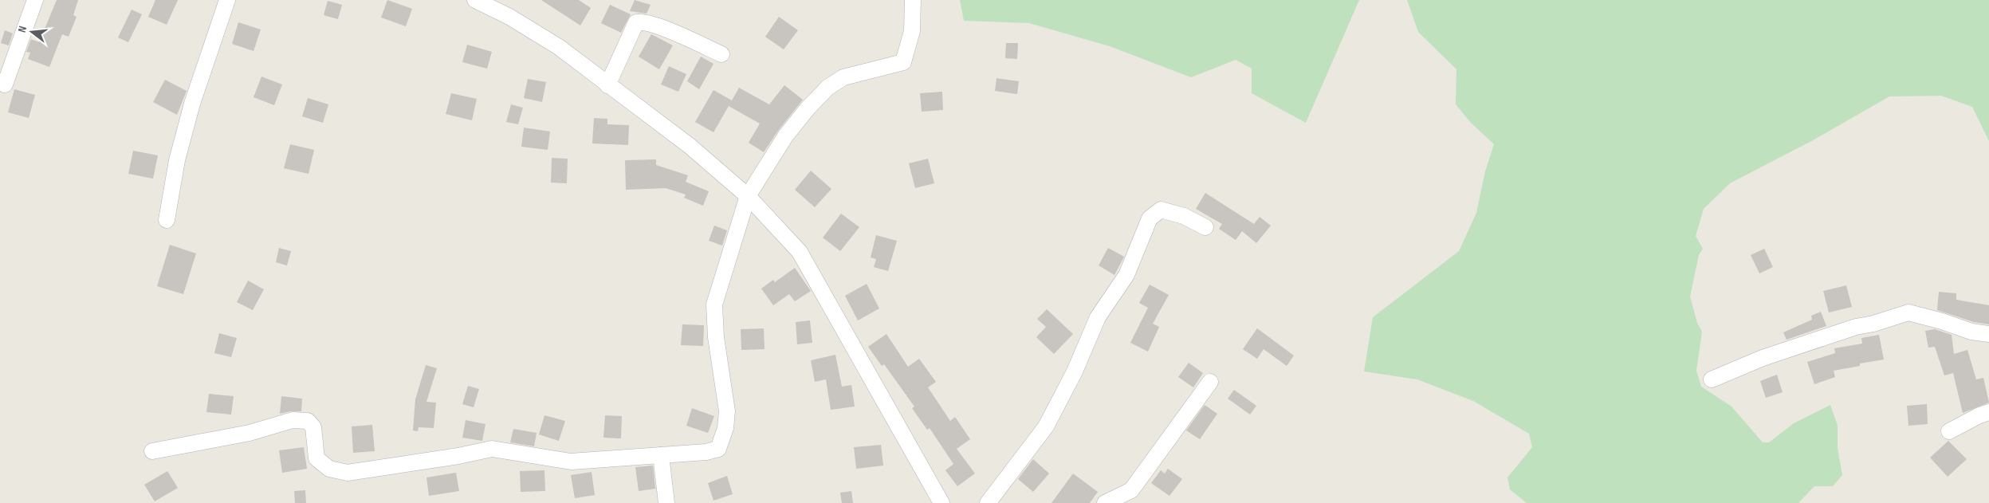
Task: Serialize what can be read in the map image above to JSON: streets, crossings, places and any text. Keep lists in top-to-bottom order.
{
  "north": "left"
}
